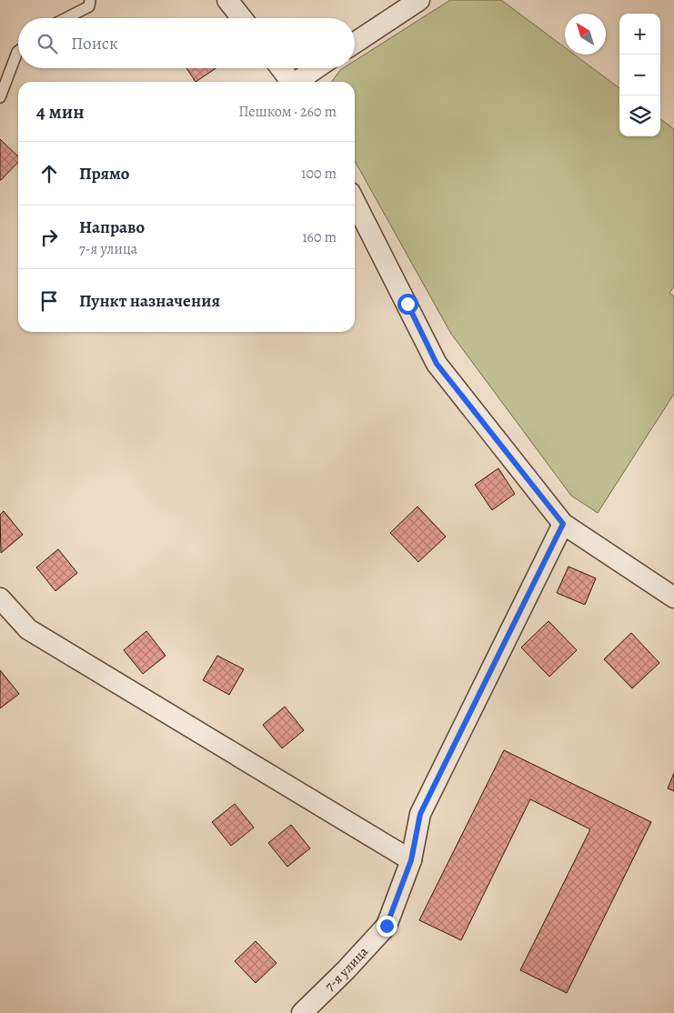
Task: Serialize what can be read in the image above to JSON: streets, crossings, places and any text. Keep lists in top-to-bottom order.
{
  "streets": {
    "street": ["7-я улица"]
  },
  "north": "top left",
  "page": {
    "map_buttons": ["+", "−"],
    "search": "Поиск",
    "heading": ["4 мин", "Пешком · 260 m"],
    "list": [
      ["Прямо", "100 m"],
      ["Направо", "7-я улица", "160 m"],
      "Пункт назначения"
    ]
  }
}
